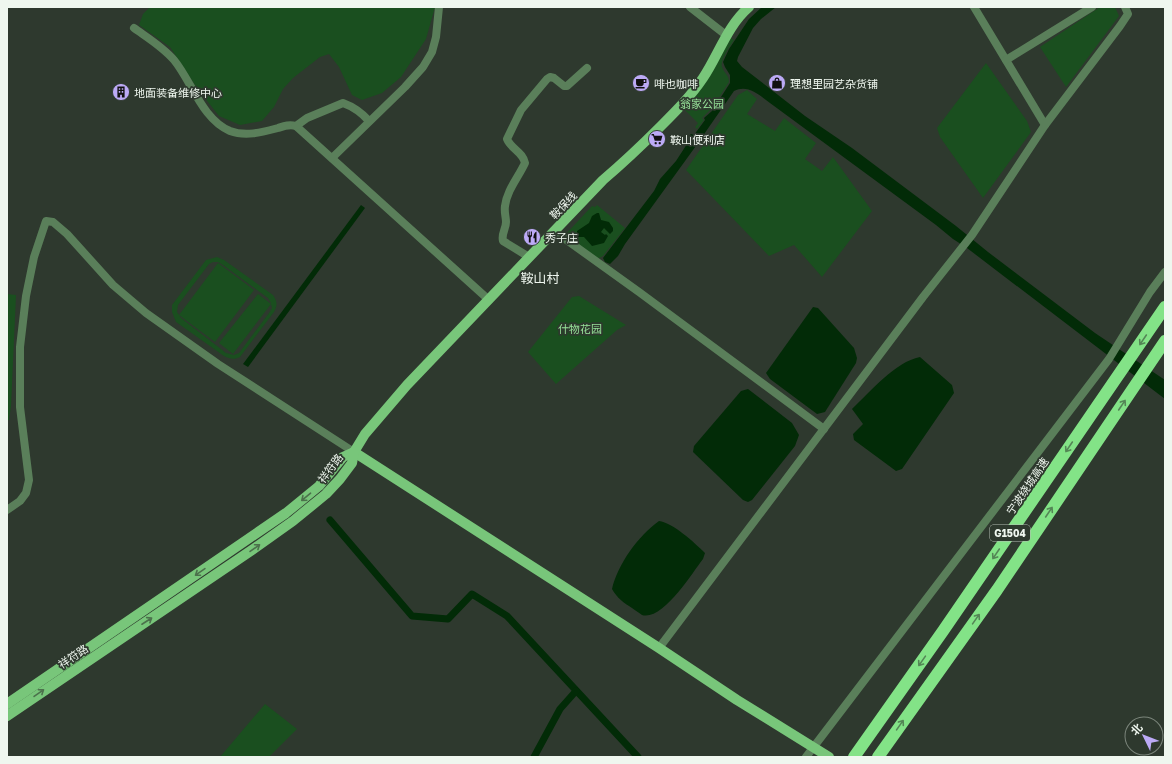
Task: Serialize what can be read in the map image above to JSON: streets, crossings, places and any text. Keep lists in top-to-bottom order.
{
  "streets": {
    "highway": ["宁波绕城高速", "G1504"],
    "main road": ["鞍保线", "祥符路"]
  },
  "crossings": [
    ["鞍保线", "祥符路"]
  ],
  "districts": ["鞍山村"],
  "parks": ["翁家公园", "什物花园"],
  "places": {
    "cafe": ["啡也咖啡"],
    "shop": ["理想里园艺杂货铺"],
    "building": ["地面装备维修中心"],
    "supermarket": ["鞍山便利店"],
    "restaurant": ["秀子庄"]
  },
  "north": "top left"
}
